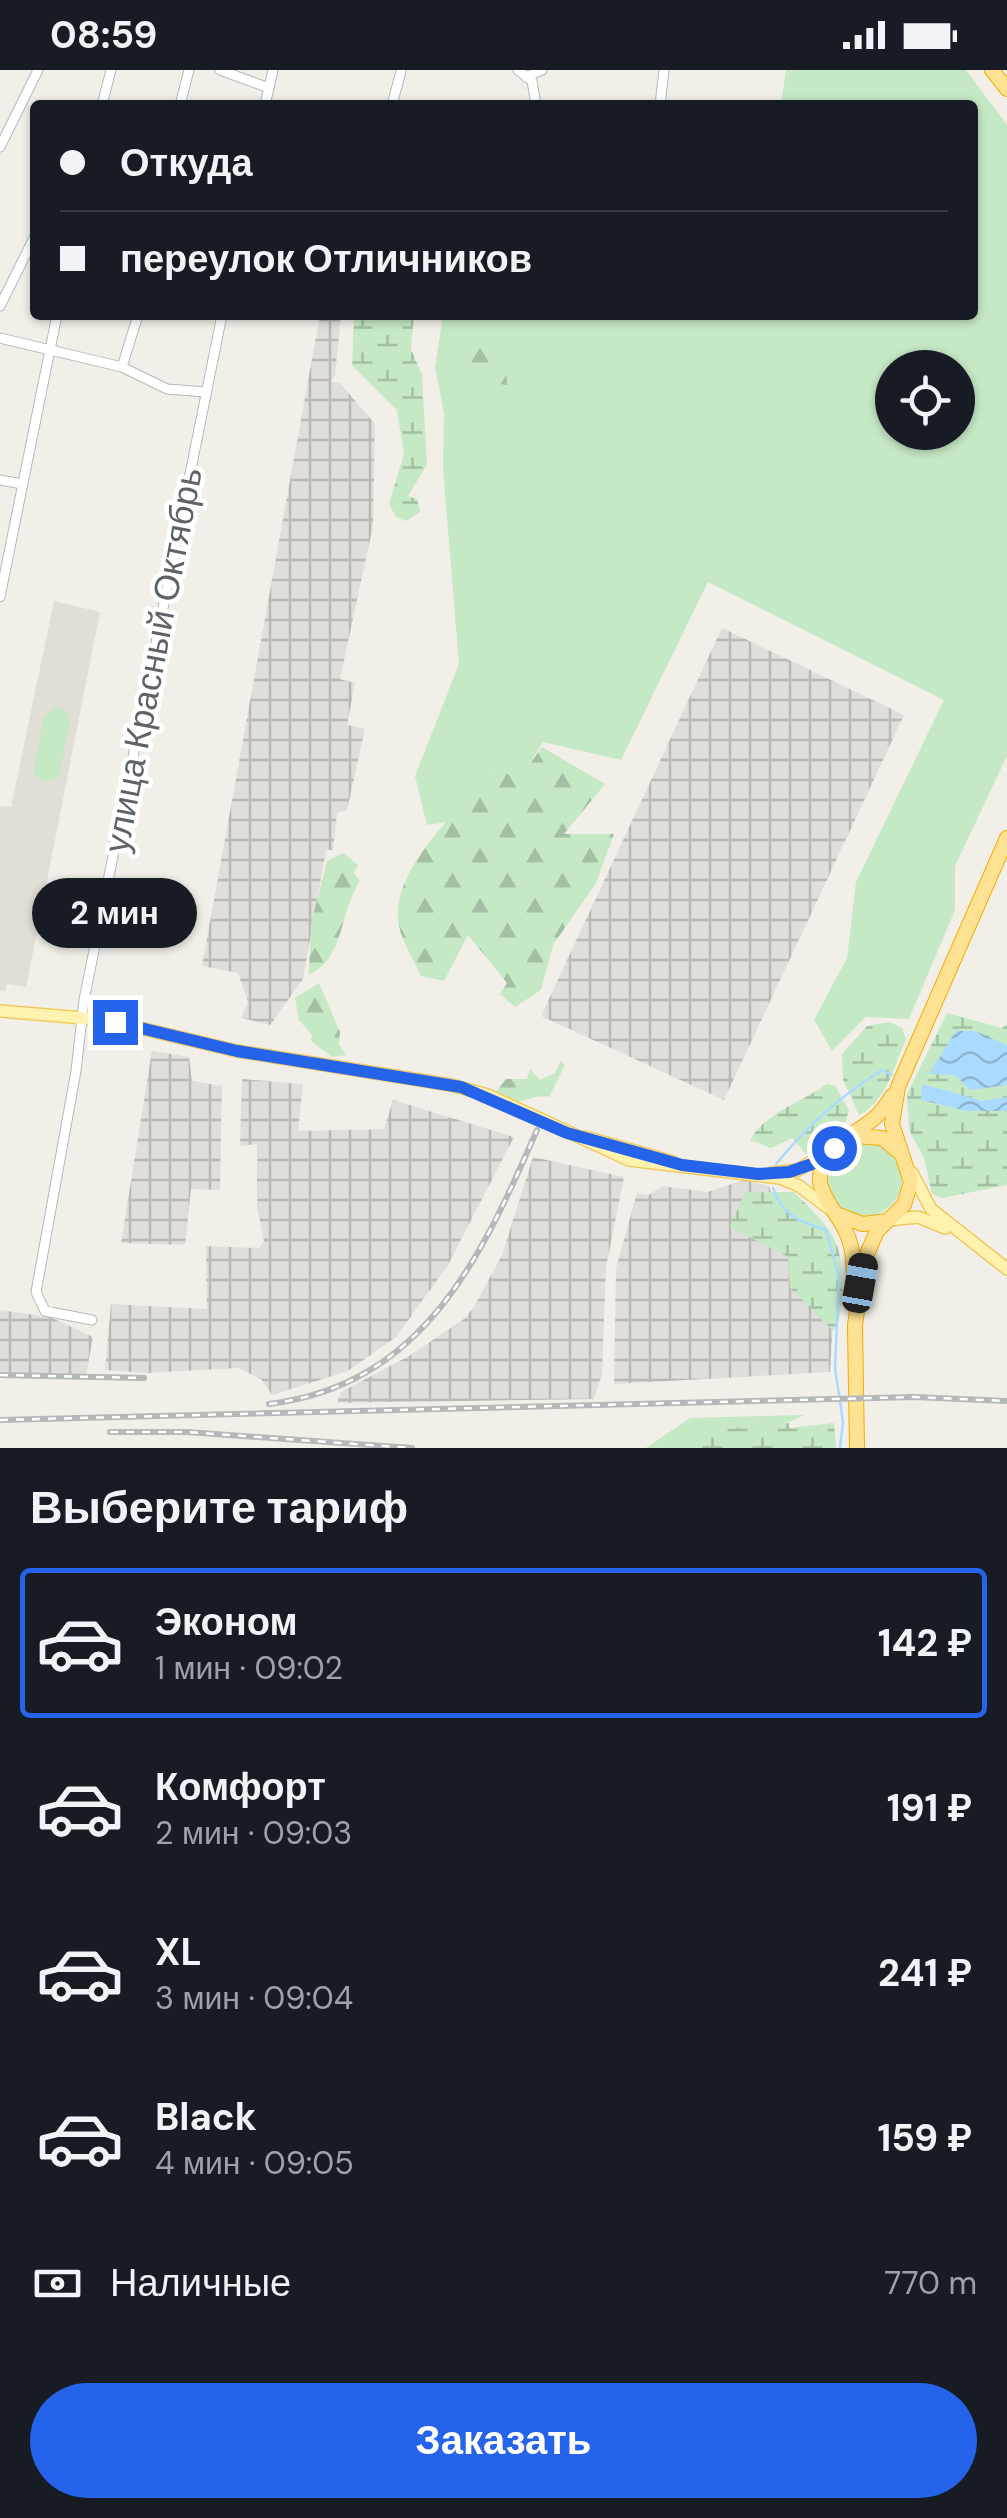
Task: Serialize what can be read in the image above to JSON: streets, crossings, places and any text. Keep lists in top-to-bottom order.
{
  "streets": {
    "street": ["улица Красный Октябрь"]
  },
  "page": {
    "status": "08:59",
    "banner": ["Откуда", "переулок Отличников"],
    "bubble": "2 мин",
    "heading": "Выберите тариф",
    "list": [
      {
        "name": "Эконом",
        "note": "1 мин · 09:02",
        "value": "142 ₽"
      },
      {
        "name": "Комфорт",
        "note": "2 мин · 09:03",
        "value": "191 ₽"
      },
      {
        "name": "XL",
        "note": "3 мин · 09:04",
        "value": "241 ₽"
      },
      {
        "name": "Black",
        "note": "4 мин · 09:05",
        "value": "159 ₽"
      }
    ],
    "pay": ["Наличные", "770 m"],
    "buttons": "Заказать"
  }
}
